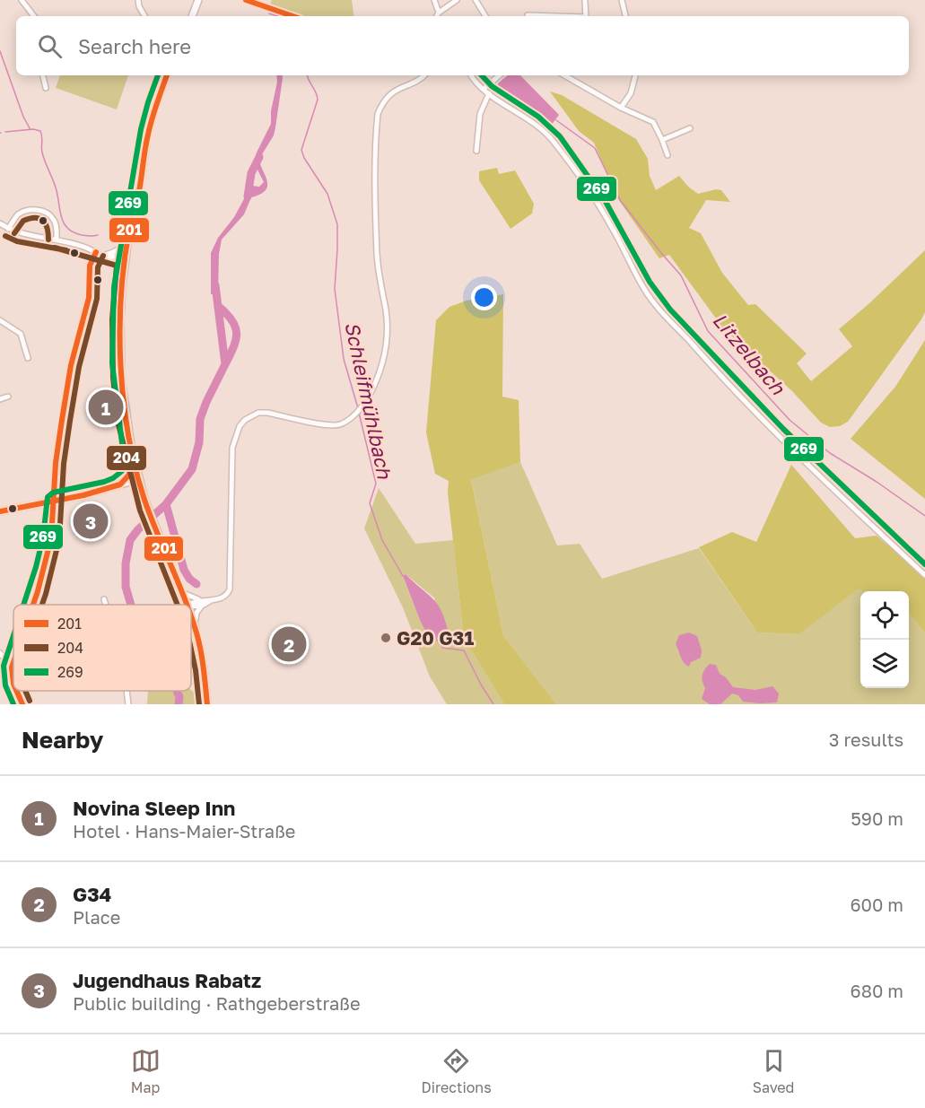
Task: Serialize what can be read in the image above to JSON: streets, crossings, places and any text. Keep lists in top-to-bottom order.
{
  "water": ["Litzelbach", "Schleifmühlbach"],
  "places": ["G20 G31"],
  "lines": ["transit line 201", "transit line 269", "transit line 204"],
  "legend": ["201", "204", "269"],
  "page": {
    "search": "Search here",
    "pins": ["1", "3", "2"],
    "heading": ["Nearby", "3 results"],
    "list": [
      {
        "mark": "1",
        "name": "Novina Sleep Inn",
        "note": "Hotel · Hans-Maier-Straße",
        "value": "590 m"
      },
      {
        "mark": "2",
        "name": "G34",
        "note": "Place",
        "value": "600 m"
      },
      {
        "mark": "3",
        "name": "Jugendhaus Rabatz",
        "note": "Public building · Rathgeberstraße",
        "value": "680 m"
      }
    ],
    "nav": ["Map", "Directions", "Saved"]
  }
}
